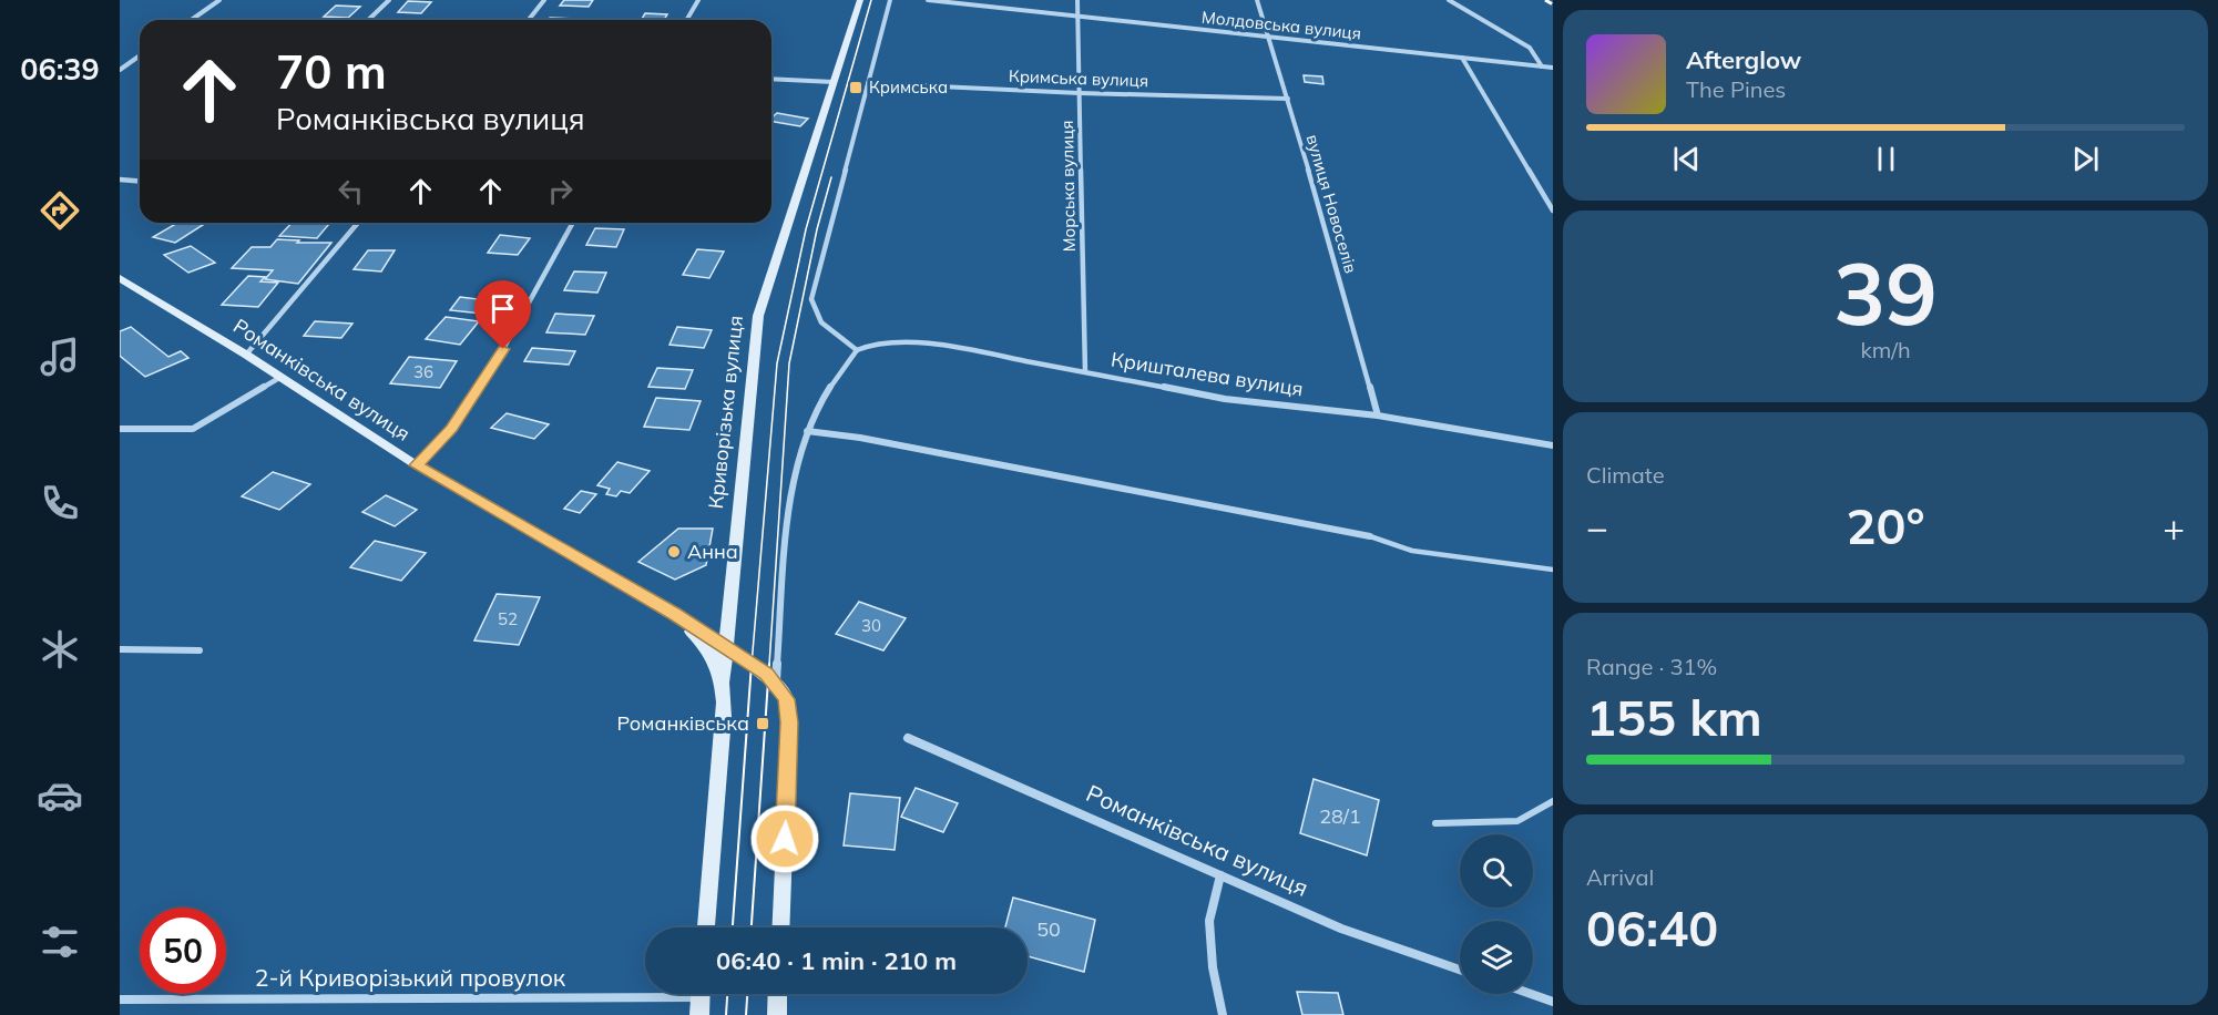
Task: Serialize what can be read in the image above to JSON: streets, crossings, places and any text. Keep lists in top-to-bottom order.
{
  "streets": {
    "main road": ["Романківська вулиця", "Криворізька вулиця"],
    "street": [
      "Молдовська вулиця",
      "Кримська вулиця",
      "Морська вулиця",
      "вулиця Новоселів",
      "Кришталева вулиця",
      "2-й Криворізький провулок"
    ]
  },
  "crossings": [
    ["Молдовська вулиця", "Морська вулиця"],
    ["Молдовська вулиця", "вулиця Новоселів"],
    ["Кримська вулиця", "Морська вулиця"],
    ["Кримська вулиця", "вулиця Новоселів"],
    ["Морська вулиця", "Кришталева вулиця"],
    ["вулиця Новоселів", "Кришталева вулиця"],
    ["Романківська вулиця", "Криворізька вулиця"]
  ],
  "places": {
    "transit": ["Кримська", "Романківська"],
    "other": ["Анна"]
  },
  "house_numbers": [
    "36",
    "52",
    "30",
    "28/1",
    "50"
  ],
  "page": {
    "tabs": "06:39",
    "turn": ["70 m", "Романківська вулиця"],
    "song": ["Afterglow", "The Pines"],
    "tile": [
      ["39", "km/h"],
      "Climate",
      ["Range · 31%", "155 km"],
      ["Arrival", "06:40"]
    ],
    "heat": ["−", "20°", "+"],
    "limit": "50",
    "trip": "06:40 · 1 min · 210 m"
  }
}
